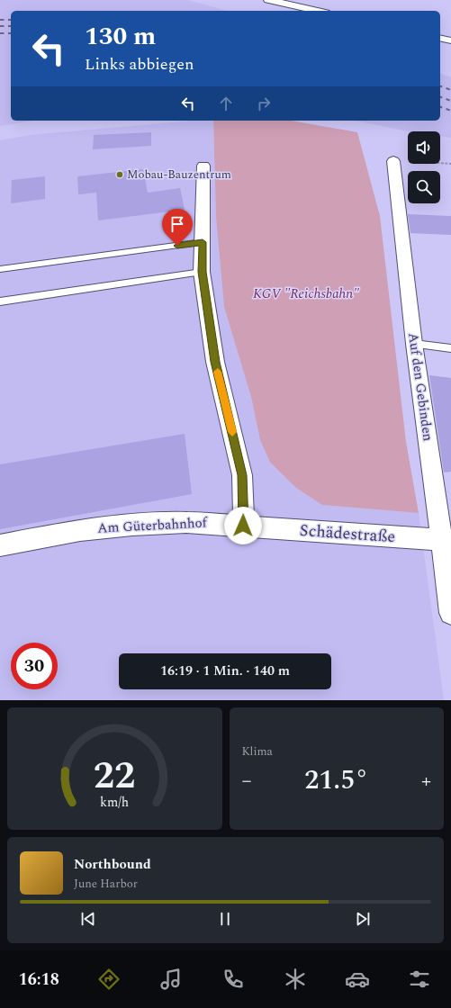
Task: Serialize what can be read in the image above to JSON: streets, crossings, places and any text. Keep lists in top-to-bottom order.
{
  "streets": {
    "street": ["Auf den Gebinden", "Am Güterbahnhof", "Schädestraße"]
  },
  "crossings": [
    ["Auf den Gebinden", "Schädestraße"],
    ["Am Güterbahnhof", "Schädestraße"]
  ],
  "parks": ["KGV \"Reichsbahn\""],
  "places": ["Mobau-Bauzentrum"],
  "page": {
    "turn": ["130 m", "Links abbiegen"],
    "limit": "30",
    "trip": "16:19 · 1 Min. · 140 m",
    "tile": "Klima",
    "heat": ["−", "21.5°", "+"],
    "song": ["Northbound", "June Harbor"],
    "tabs": "16:18",
    "gauge": ["22", "km/h"]
  }
}
